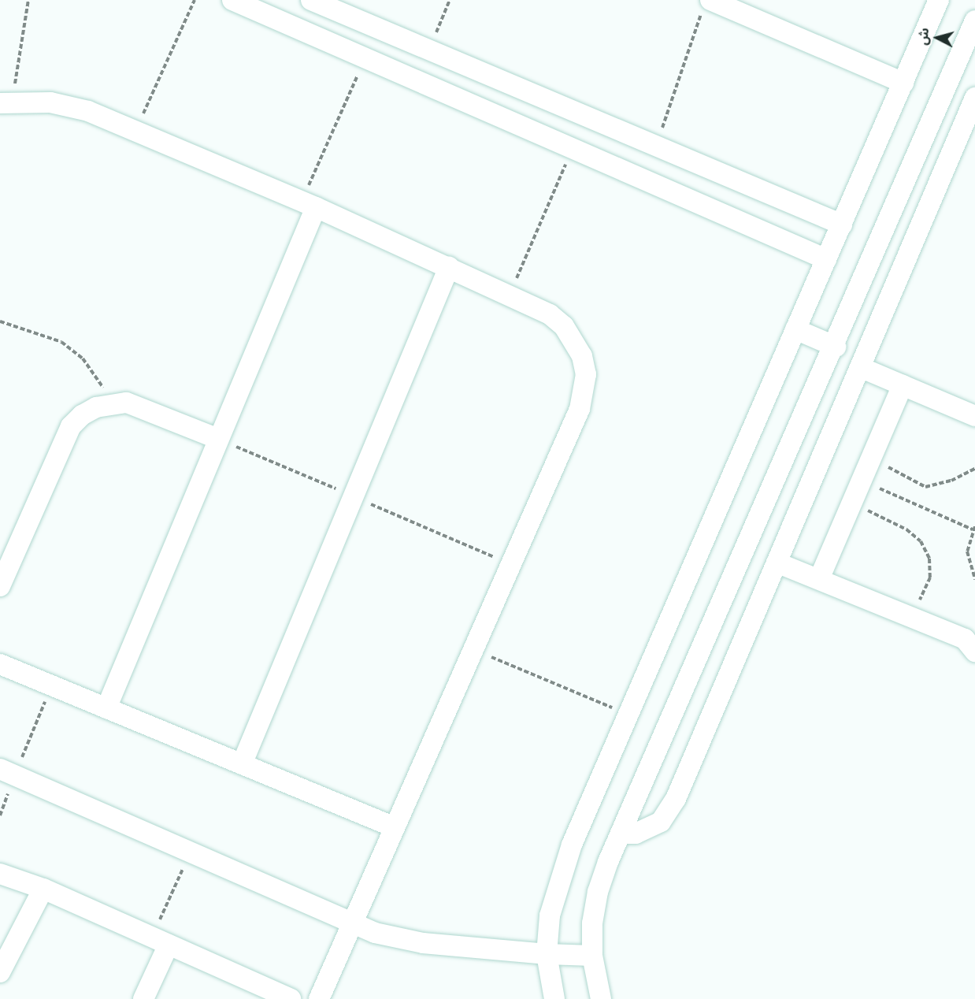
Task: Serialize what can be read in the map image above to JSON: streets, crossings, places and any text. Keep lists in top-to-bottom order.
{
  "north": "left"
}
